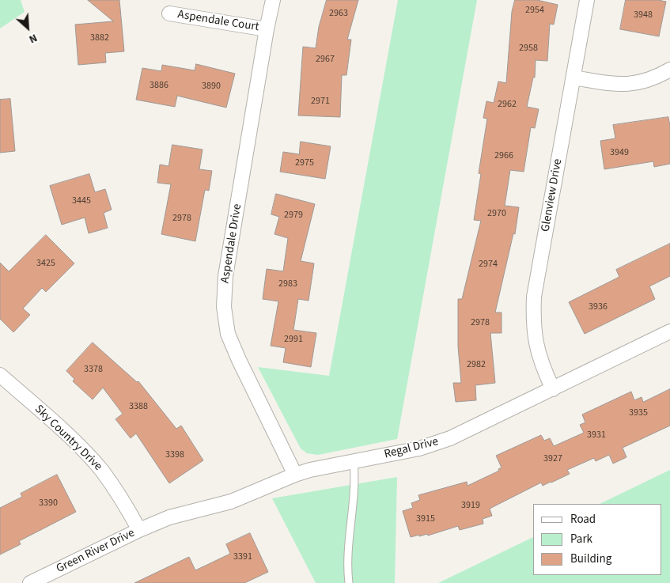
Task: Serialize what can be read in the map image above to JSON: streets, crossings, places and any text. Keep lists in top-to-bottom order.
{
  "streets": {
    "street": [
      "Aspendale Court",
      "Glenview Drive",
      "Aspendale Drive",
      "Sky Country Drive",
      "Regal Drive",
      "Green River Drive"
    ]
  },
  "crossings": [
    ["Aspendale Court", "Aspendale Drive"],
    ["Glenview Drive", "Regal Drive"],
    ["Aspendale Drive", "Regal Drive"],
    ["Sky Country Drive", "Regal Drive"],
    ["Sky Country Drive", "Green River Drive"],
    ["Regal Drive", "Green River Drive"]
  ],
  "house_numbers": [
    "2954",
    "2963",
    "3948",
    "3882",
    "2958",
    "2967",
    "3886",
    "3890",
    "2971",
    "2962",
    "3949",
    "2966",
    "2975",
    "3445",
    "2970",
    "2979",
    "2978",
    "3425",
    "2974",
    "2983",
    "3936",
    "2978",
    "2991",
    "2982",
    "3378",
    "3388",
    "3935",
    "3931",
    "3398",
    "3927",
    "3390",
    "3919",
    "3915",
    "3391"
  ],
  "legend": ["Road", "Park", "Building"],
  "north": "bottom right"
}
